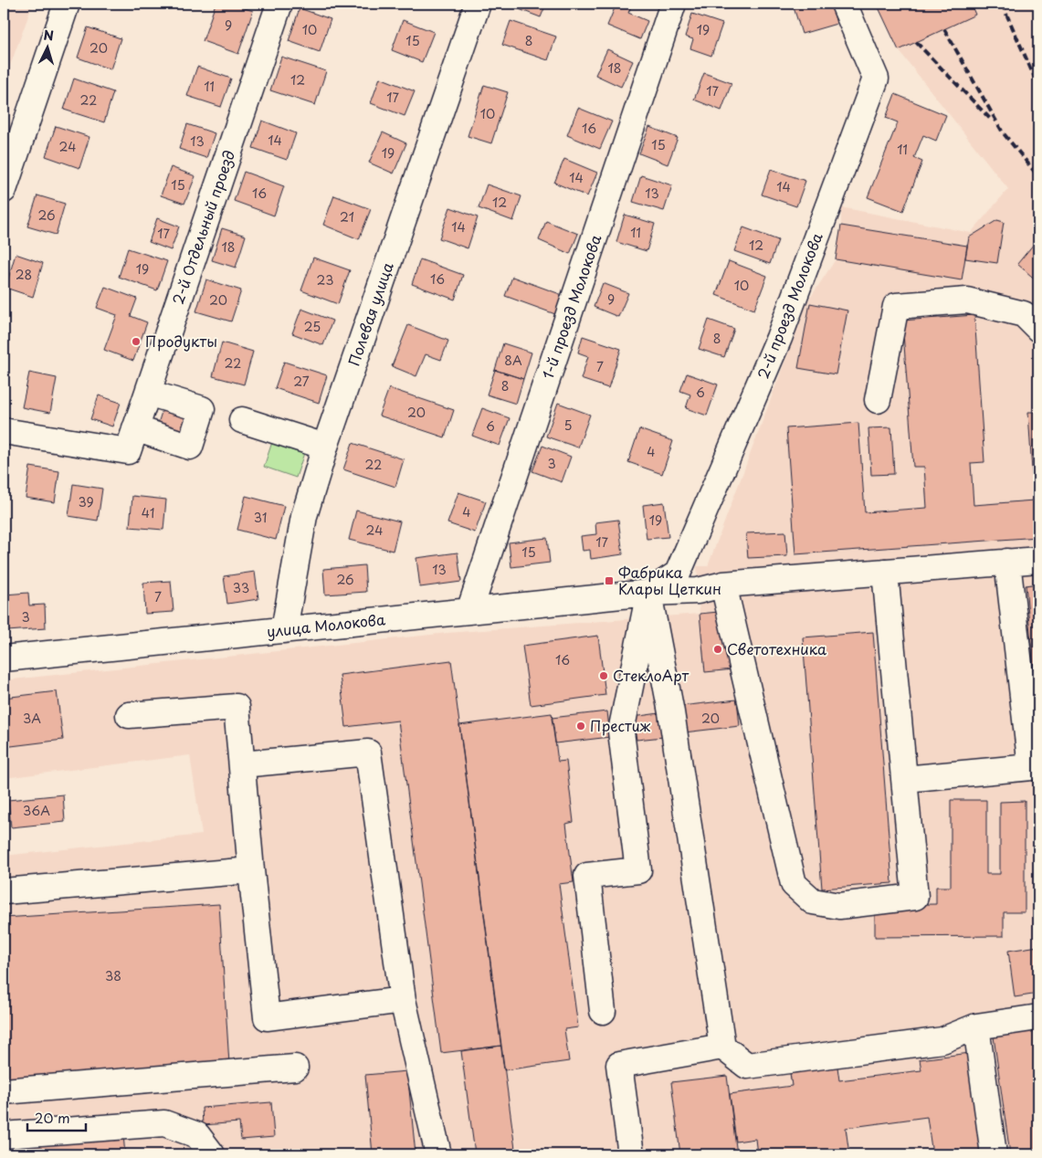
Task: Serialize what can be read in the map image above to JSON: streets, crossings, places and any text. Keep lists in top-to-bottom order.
{
  "streets": {
    "street": [
      "2-й Отдельный проезд",
      "2-й проезд Молокова",
      "1-й проезд Молокова",
      "Полевая улица",
      "улица Молокова"
    ]
  },
  "crossings": [
    ["2-й проезд Молокова", "улица Молокова"],
    ["1-й проезд Молокова", "улица Молокова"],
    ["Полевая улица", "улица Молокова"]
  ],
  "places": {
    "other": [
      "Продукты",
      "Светотехника",
      "СтеклоАрт",
      "Престиж"
    ],
    "transit": ["Фабрика Клары Цеткин"]
  },
  "house_numbers": [
    "9",
    "10",
    "19",
    "15",
    "8",
    "20",
    "18",
    "12",
    "11",
    "17",
    "17",
    "22",
    "10",
    "16",
    "14",
    "13",
    "15",
    "24",
    "11",
    "19",
    "14",
    "15",
    "14",
    "16",
    "13",
    "12",
    "26",
    "21",
    "14",
    "11",
    "17",
    "12",
    "18",
    "19",
    "28",
    "16",
    "23",
    "10",
    "9",
    "20",
    "25",
    "8",
    "8А",
    "22",
    "7",
    "27",
    "8",
    "6",
    "20",
    "5",
    "6",
    "4",
    "3",
    "22",
    "39",
    "4",
    "41",
    "31",
    "19",
    "24",
    "17",
    "15",
    "13",
    "26",
    "33",
    "7",
    "3",
    "16",
    "3А",
    "20",
    "36А",
    "38"
  ],
  "scale_bar": "20 m",
  "north": "top"
}
